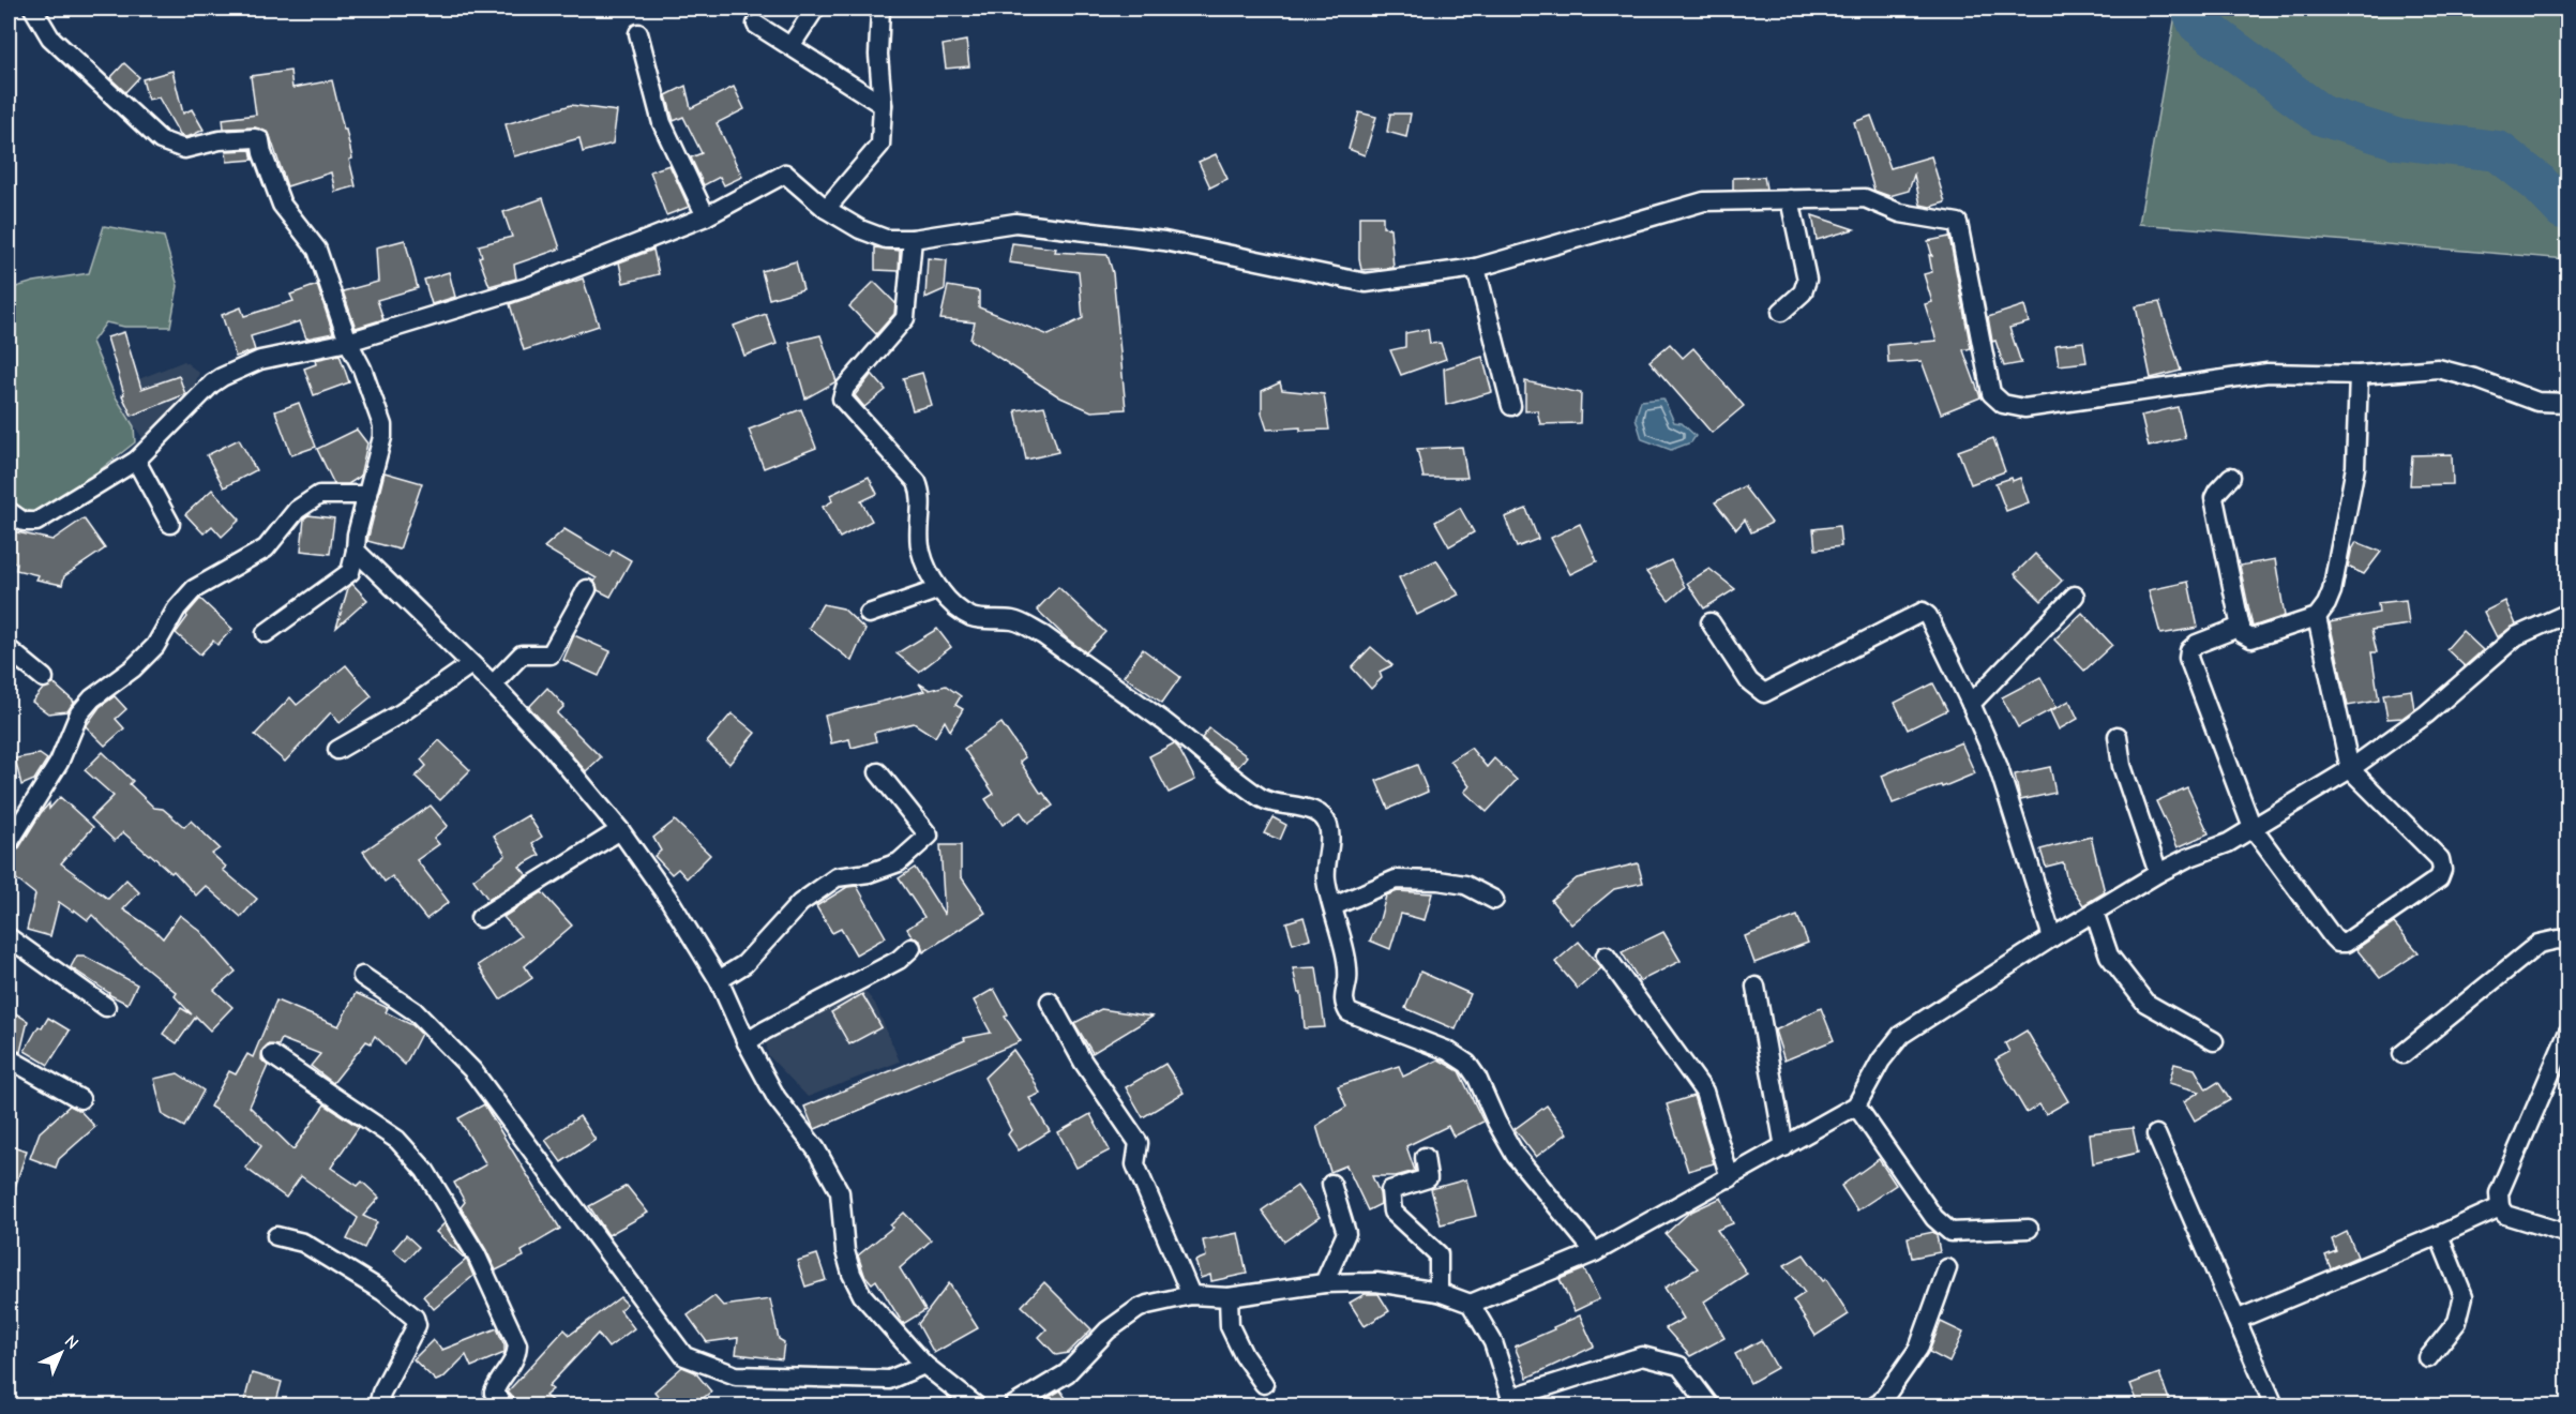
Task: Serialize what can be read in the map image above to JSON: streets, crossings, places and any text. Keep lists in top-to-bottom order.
{
  "north": "top right"
}
